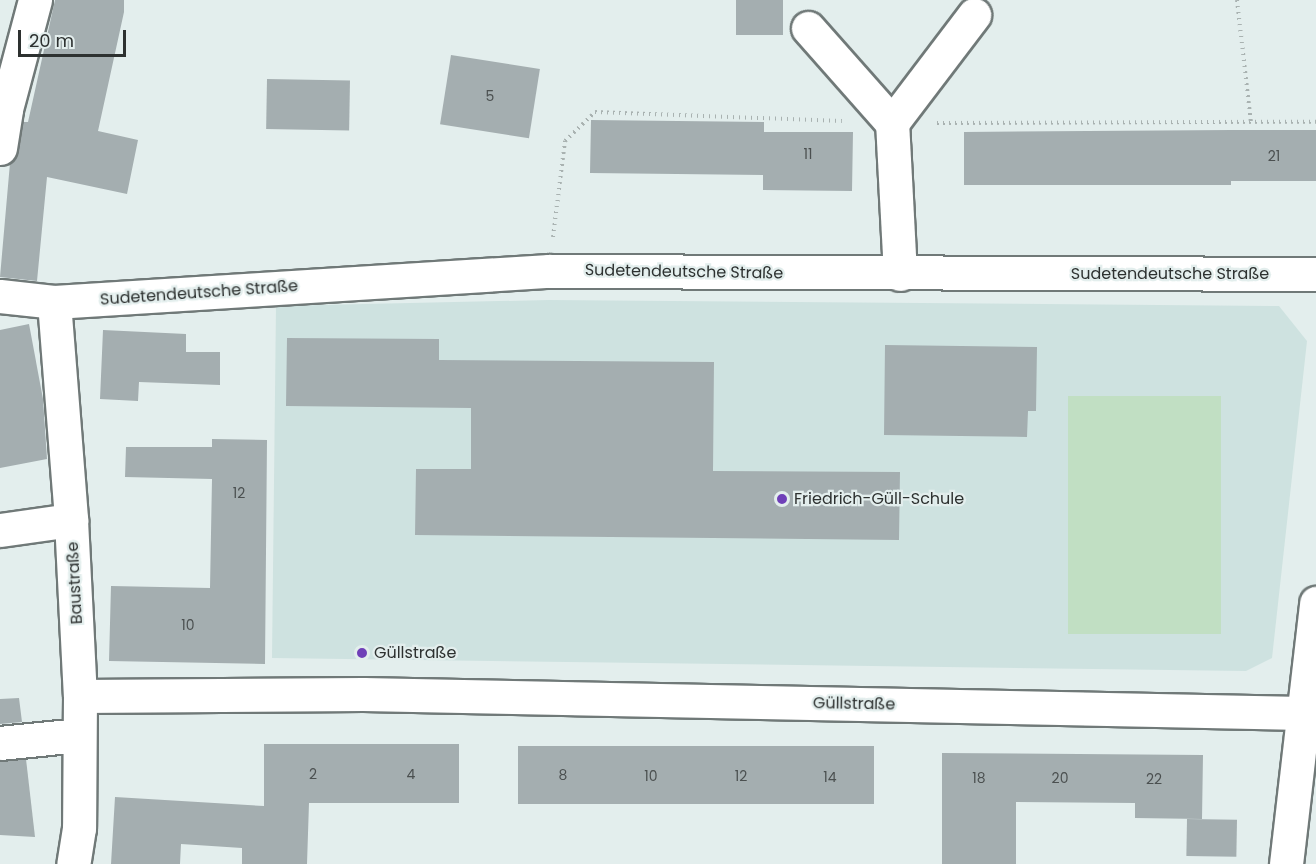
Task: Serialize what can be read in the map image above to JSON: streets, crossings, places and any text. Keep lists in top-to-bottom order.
{
  "streets": {
    "street": ["Sudetendeutsche Straße", "Baustraße", "Güllstraße"]
  },
  "crossings": [
    ["Sudetendeutsche Straße", "Baustraße"],
    ["Baustraße", "Güllstraße"]
  ],
  "places": ["Friedrich-Güll-Schule", "Güllstraße"],
  "house_numbers": [
    "5",
    "11",
    "21",
    "12",
    "10",
    "2",
    "4",
    "8",
    "10",
    "12",
    "14",
    "18",
    "20",
    "22"
  ],
  "scale_bar": "20 m"
}
